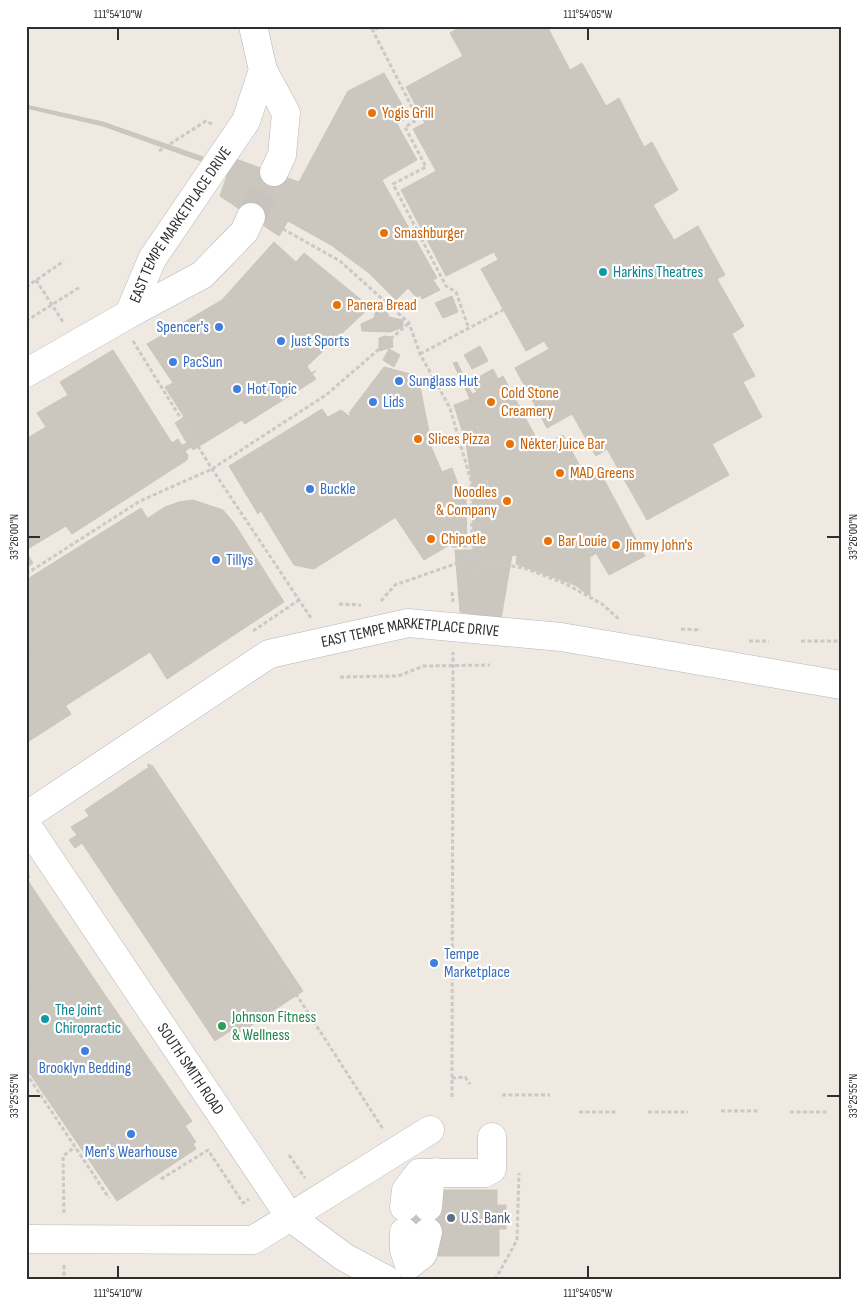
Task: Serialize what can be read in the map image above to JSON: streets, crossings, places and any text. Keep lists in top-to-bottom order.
{
  "streets": {
    "lane": ["EAST TEMPE MARKETPLACE DRIVE", "SOUTH SMITH ROAD"]
  },
  "places": [
    "Yogis Grill",
    "Smashburger",
    "Harkins Theatres",
    "Panera Bread",
    "Spencer's",
    "Just Sports",
    "PacSun",
    "Sunglass Hut",
    "Hot Topic",
    "Lids",
    "Cold Stone Creamery",
    "Slices Pizza",
    "Nékter Juice Bar",
    "MAD Greens",
    "Buckle",
    "Noodles & Company",
    "Chipotle",
    "Bar Louie",
    "Jimmy John's",
    "Tillys",
    "Tempe Marketplace",
    "The Joint Chiropractic",
    "Johnson Fitness & Wellness",
    "Brooklyn Bedding",
    "Men's Wearhouse",
    "U.S. Bank"
  ],
  "coordinates": [
    "111°54'10\"W",
    "111°54'05\"W",
    "33°26'00\"N",
    "33°25'55\"N"
  ]
}
